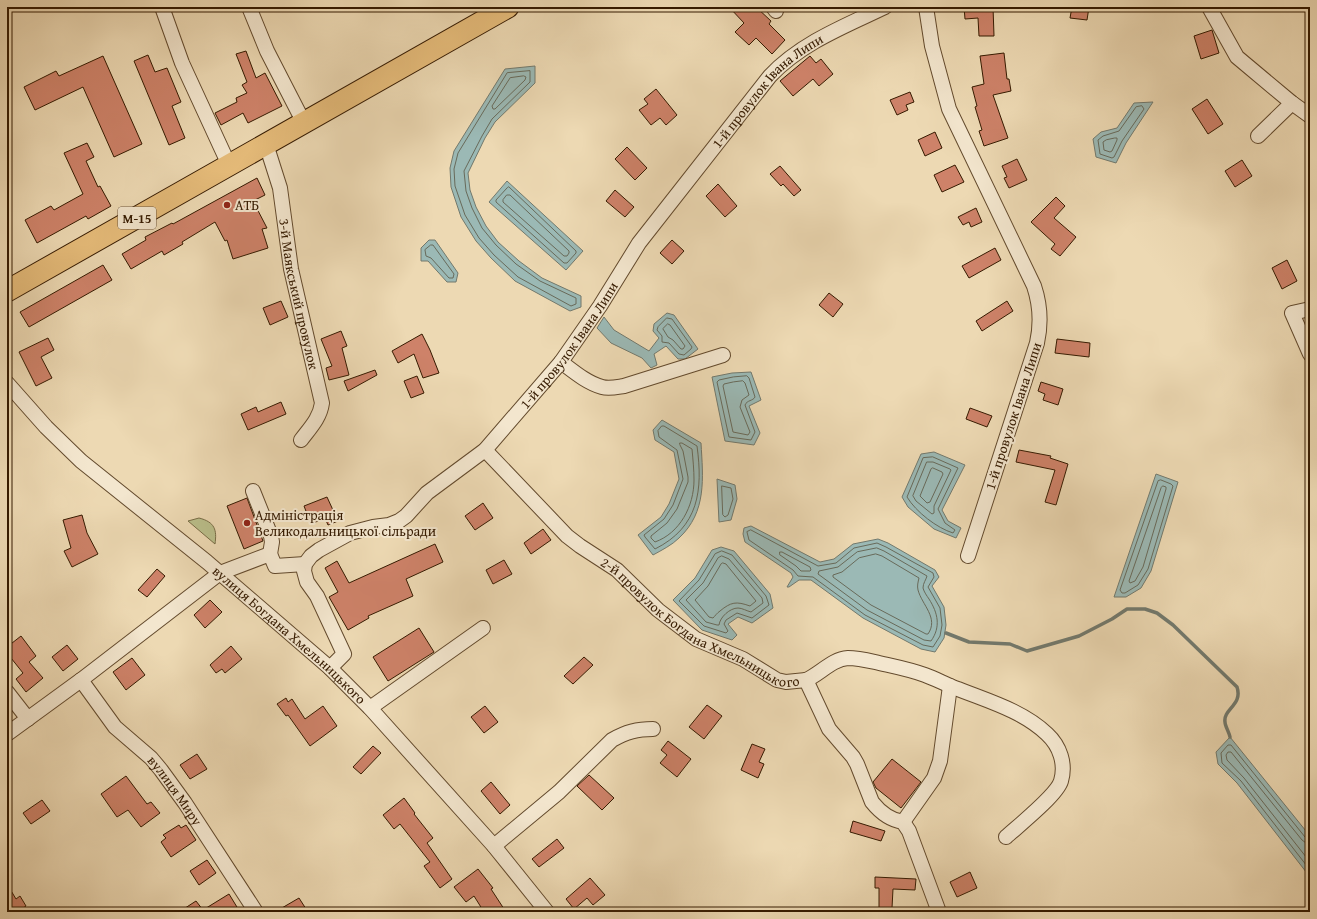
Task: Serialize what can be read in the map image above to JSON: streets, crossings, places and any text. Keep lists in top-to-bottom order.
{
  "streets": {
    "highway": ["М-15"],
    "street": [
      "1-й провулок Івана Липи",
      "3-й Маякський провулок",
      "2-й провулок Богдана Хмельницького",
      "вулиця Богдана Хмельницького",
      "вулиця Миру"
    ]
  },
  "crossings": [
    ["1-й провулок Івана Липи", "2-й провулок Богдана Хмельницького"],
    ["М-15", "3-й Маякський провулок"]
  ],
  "places": ["АТБ", "Адміністрація Великодальницької сільради"]
}
